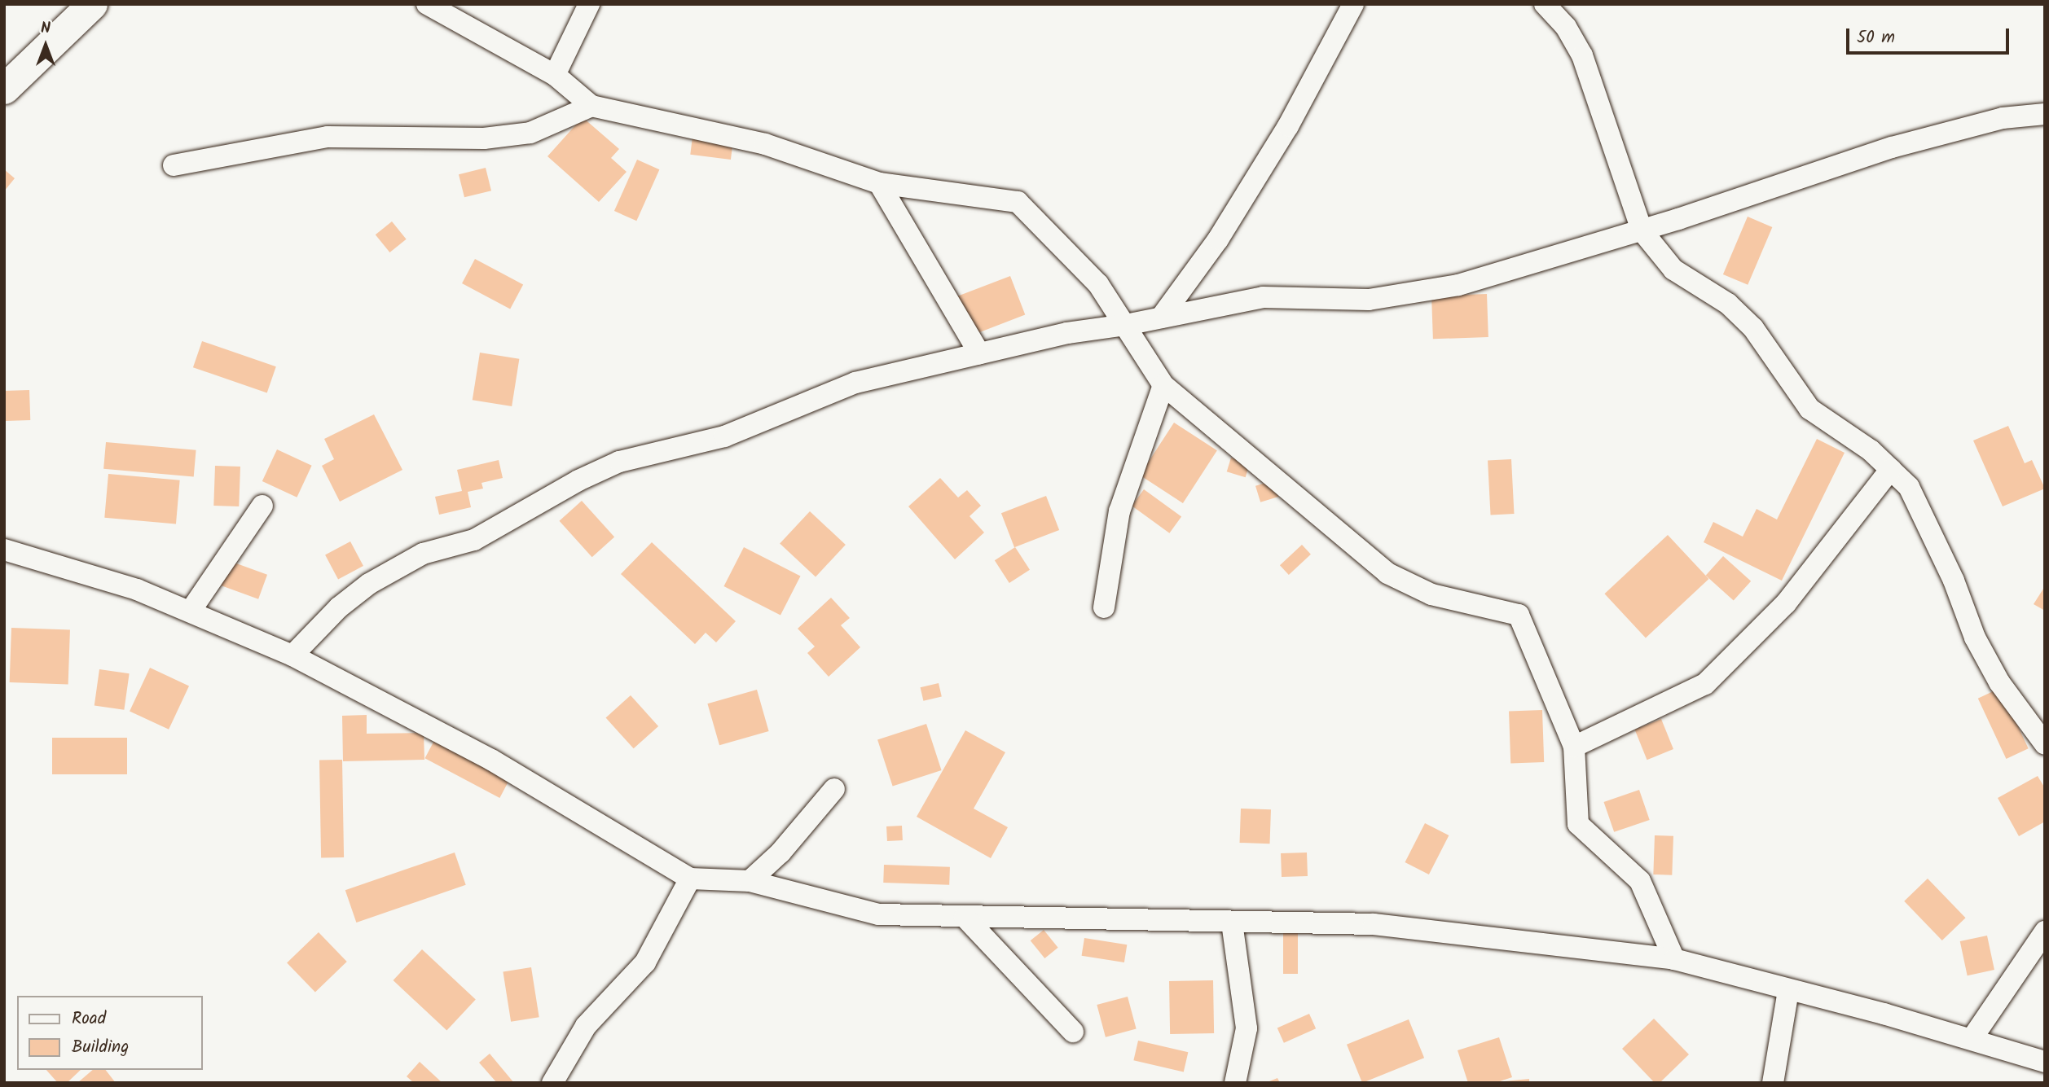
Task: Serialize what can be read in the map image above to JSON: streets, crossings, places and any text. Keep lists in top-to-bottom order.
{
  "legend": ["Road", "Building"],
  "scale_bar": "50 m",
  "north": "top"
}
